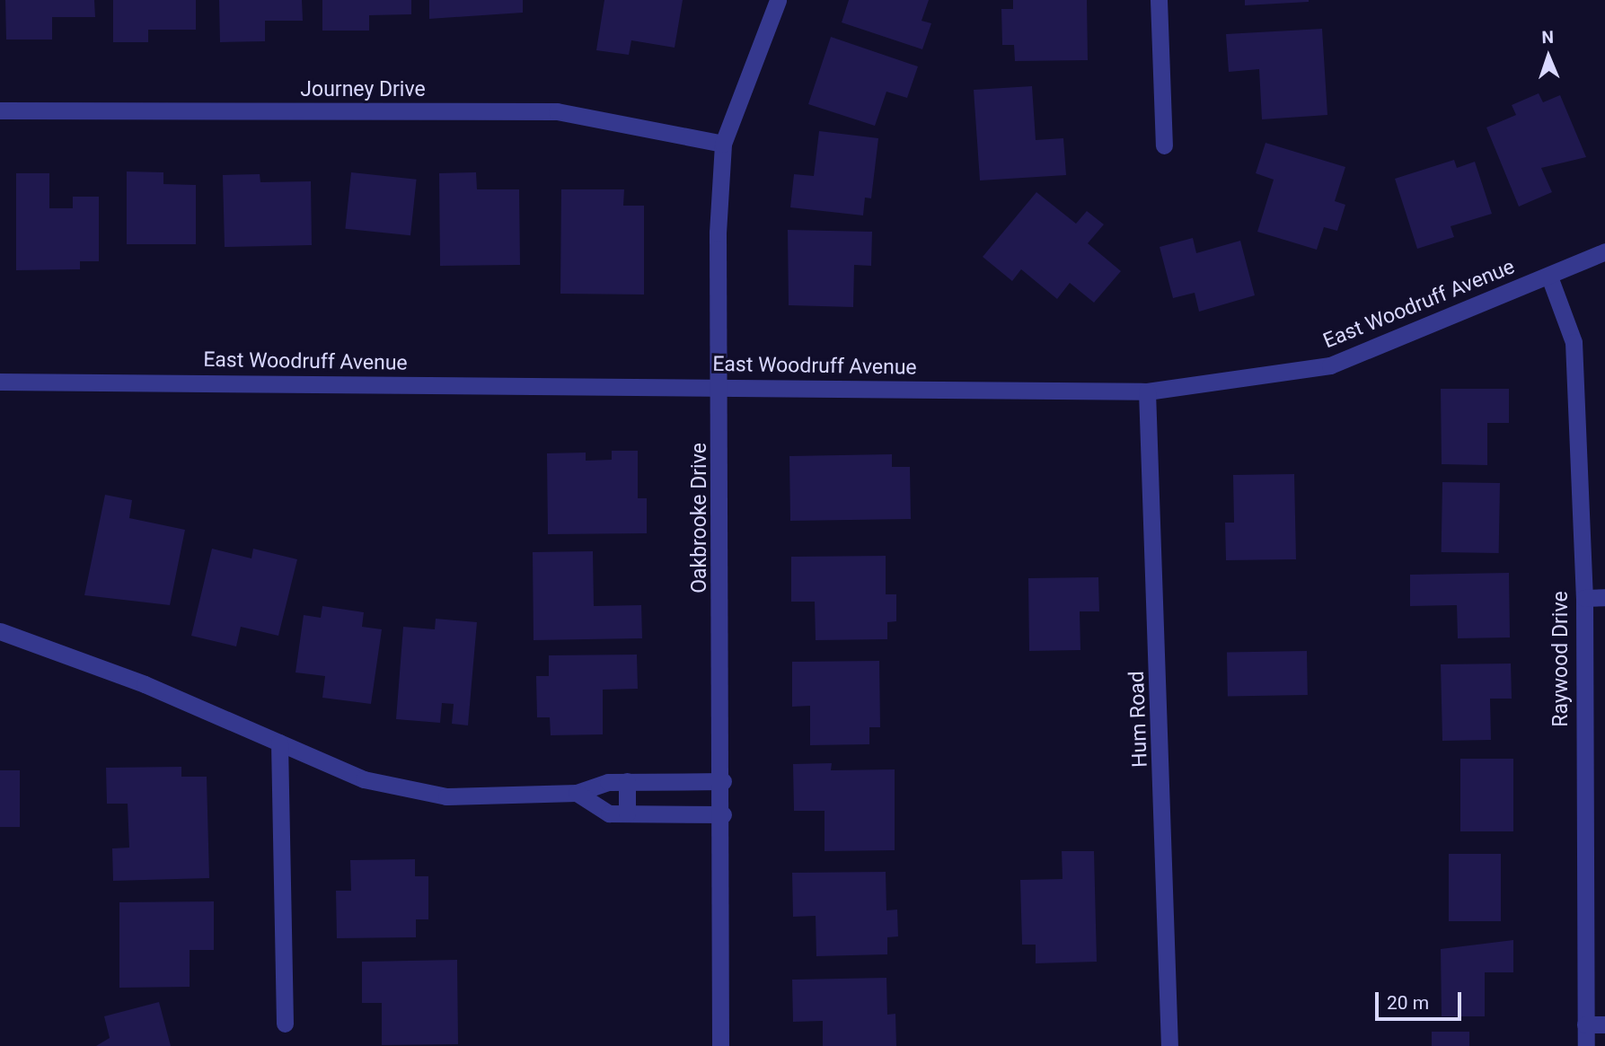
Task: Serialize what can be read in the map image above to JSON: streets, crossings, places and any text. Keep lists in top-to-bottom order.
{
  "streets": {
    "street": [
      "Journey Drive",
      "East Woodruff Avenue",
      "Oakbrooke Drive",
      "Raywood Drive",
      "Hum Road"
    ]
  },
  "crossings": [
    ["Journey Drive", "Oakbrooke Drive"],
    ["East Woodruff Avenue", "Oakbrooke Drive"],
    ["East Woodruff Avenue", "Raywood Drive"],
    ["East Woodruff Avenue", "Hum Road"]
  ],
  "scale_bar": "20 m",
  "north": "top"
}
